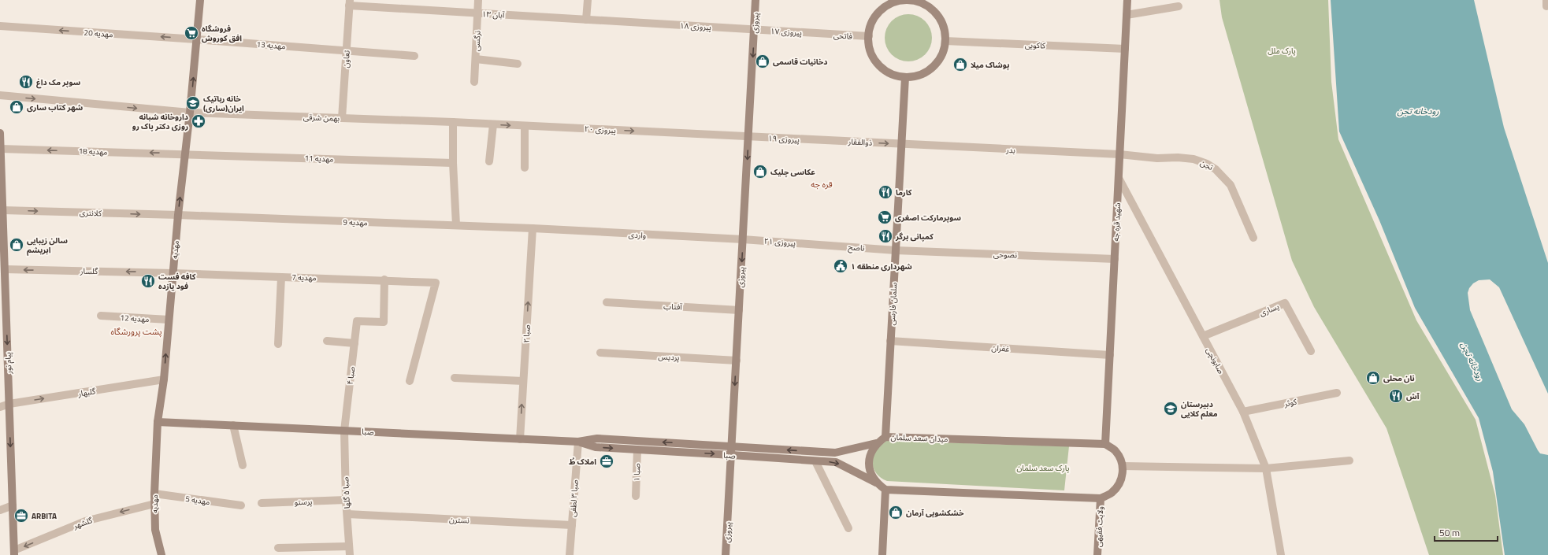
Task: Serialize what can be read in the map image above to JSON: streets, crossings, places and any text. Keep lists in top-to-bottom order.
{
  "streets": {
    "street": [
      "۱۳ آبان",
      "پیروزی",
      "پیروزی ١٨",
      "پیروزی ١٧",
      "مهدیه 20",
      "فاتحی",
      "نرگسی",
      "مهدیه 13",
      "کاکویی",
      "تعاون",
      "بهمن شرقی",
      "پیروزی ٢٠",
      "پیروزی ١٩",
      "ذوالفقار",
      "بدر",
      "مهدیه 18",
      "مهدیه 11",
      "تجن",
      "کلانتری",
      "مهدیه 9",
      "شهید قره جه",
      "واردی",
      "پیروزی ٢١",
      "ناصح",
      "مهدیه",
      "نصوحی",
      "گلسار",
      "مهدیه 7",
      "سلمان فارسی",
      "آفتاب",
      "یساری",
      "مهدیه 12",
      "صبا ۲",
      "غفران",
      "پردیس",
      "صابونچی",
      "پیام نور",
      "صبا ۴",
      "گلبهار",
      "کوثر",
      "صبا",
      "میدان سعد سلمان",
      "صبا ۱",
      "صبا ۵ گلها",
      "صبا ۳ لطفی",
      "مهدیه 5",
      "پرستو",
      "نسترن",
      "گلشهر",
      "ولایت فقیهی"
    ]
  },
  "crossings": [
    ["۱۳ آبان", "پیروزی ١٨"],
    ["۱۳ آبان", "نرگسی"],
    ["۱۳ آبان", "تعاون"],
    ["پیروزی", "پیروزی ١٨"],
    ["پیروزی", "پیروزی ١٧"],
    ["پیروزی", "پیروزی ٢٠"],
    ["پیروزی", "پیروزی ١٩"],
    ["پیروزی", "واردی"],
    ["پیروزی", "پیروزی ٢١"],
    ["پیروزی", "آفتاب"],
    ["پیروزی", "پردیس"],
    ["پیروزی", "صبا"],
    ["پیروزی ١٨", "پیروزی ١٧"],
    ["پیروزی ١٧", "فاتحی"],
    ["مهدیه 20", "مهدیه 13"],
    ["مهدیه 20", "مهدیه"],
    ["فاتحی", "کاکویی"],
    ["فاتحی", "سلمان فارسی"],
    ["مهدیه 13", "تعاون"],
    ["مهدیه 13", "مهدیه"],
    ["کاکویی", "شهید قره جه"],
    ["کاکویی", "سلمان فارسی"],
    ["تعاون", "بهمن شرقی"],
    ["بهمن شرقی", "پیروزی ٢٠"],
    ["بهمن شرقی", "مهدیه"],
    ["پیروزی ٢٠", "پیروزی ١٩"],
    ["پیروزی ١٩", "ذوالفقار"],
    ["ذوالفقار", "بدر"],
    ["ذوالفقار", "سلمان فارسی"],
    ["بدر", "تجن"],
    ["بدر", "شهید قره جه"],
    ["بدر", "سلمان فارسی"],
    ["مهدیه 18", "مهدیه 11"],
    ["مهدیه 18", "مهدیه"],
    ["مهدیه 18", "پیام نور"],
    ["مهدیه 11", "مهدیه"],
    ["تجن", "شهید قره جه"],
    ["کلانتری", "مهدیه 9"],
    ["کلانتری", "مهدیه"],
    ["کلانتری", "پیام نور"],
    ["مهدیه 9", "واردی"],
    ["مهدیه 9", "مهدیه"],
    ["مهدیه 9", "صبا ۲"],
    ["شهید قره جه", "نصوحی"],
    ["شهید قره جه", "غفران"],
    ["شهید قره جه", "صابونچی"],
    ["شهید قره جه", "میدان سعد سلمان"],
    ["واردی", "پیروزی ٢١"],
    ["واردی", "صبا ۲"],
    ["پیروزی ٢١", "ناصح"],
    ["ناصح", "نصوحی"],
    ["ناصح", "سلمان فارسی"],
    ["مهدیه", "گلسار"],
    ["مهدیه", "مهدیه 7"],
    ["مهدیه", "مهدیه 12"],
    ["مهدیه", "گلبهار"],
    ["مهدیه", "صبا"],
    ["مهدیه", "مهدیه 5"],
    ["مهدیه", "گلشهر"],
    ["نصوحی", "سلمان فارسی"],
    ["گلسار", "مهدیه 7"],
    ["گلسار", "پیام نور"],
    ["مهدیه 7", "صبا ۴"],
    ["سلمان فارسی", "غفران"],
    ["سلمان فارسی", "میدان سعد سلمان"],
    ["یساری", "صابونچی"],
    ["صبا ۲", "صبا"],
    ["صابونچی", "کوثر"],
    ["پیام نور", "گلبهار"],
    ["پیام نور", "گلشهر"],
    ["صبا ۴", "صبا"],
    ["صبا ۴", "صبا ۵ گلها"],
    ["صبا", "میدان سعد سلمان"],
    ["صبا", "صبا ۱"],
    ["صبا", "صبا ۵ گلها"],
    ["صبا", "صبا ۳ لطفی"],
    ["صبا ۵ گلها", "پرستو"],
    ["صبا ۵ گلها", "نسترن"],
    ["صبا ۳ لطفی", "نسترن"]
  ],
  "one_way": [
    "پیروزی",
    "مهدیه 20",
    "بهمن شرقی",
    "پیروزی ٢٠",
    "ذوالفقار",
    "مهدیه 18",
    "کلانتری",
    "گلسار",
    "صبا ۲",
    "پیام نور",
    "گلبهار",
    "گلشهر"
  ],
  "districts": ["قره جه", "پشت پرورشگاه"],
  "water": ["رودخانه تجن"],
  "parks": ["پارک ملل", "پارک سعد سلمان"],
  "places": {
    "supermarket": ["فروشگاه افق کوروش", "سوپرمارکت اصغری"],
    "shop": [
      "دخانیات قاسمی",
      "پوشاک میلا",
      "شهر کتاب ساری",
      "عکاسی چلیک",
      "سالن زیبایی ابریشم",
      "نان محلی",
      "خشکشویی آرمان"
    ],
    "restaurant": [
      "سوپر مک داغ",
      "کارما",
      "کمپانی برگر",
      "کافه فست فود یازده",
      "آش"
    ],
    "school or university": ["خانه رباتیک ایران(ساری)", "دبیرستان معلم کلایی"],
    "pharmacy": ["داروخانه شبانه روزی دکتر پاک رو"],
    "public building": ["شهرداری منطقه ۱"],
    "office": ["املاک طُ", "ARBITA"]
  },
  "scale_bar": "50 m"
}
